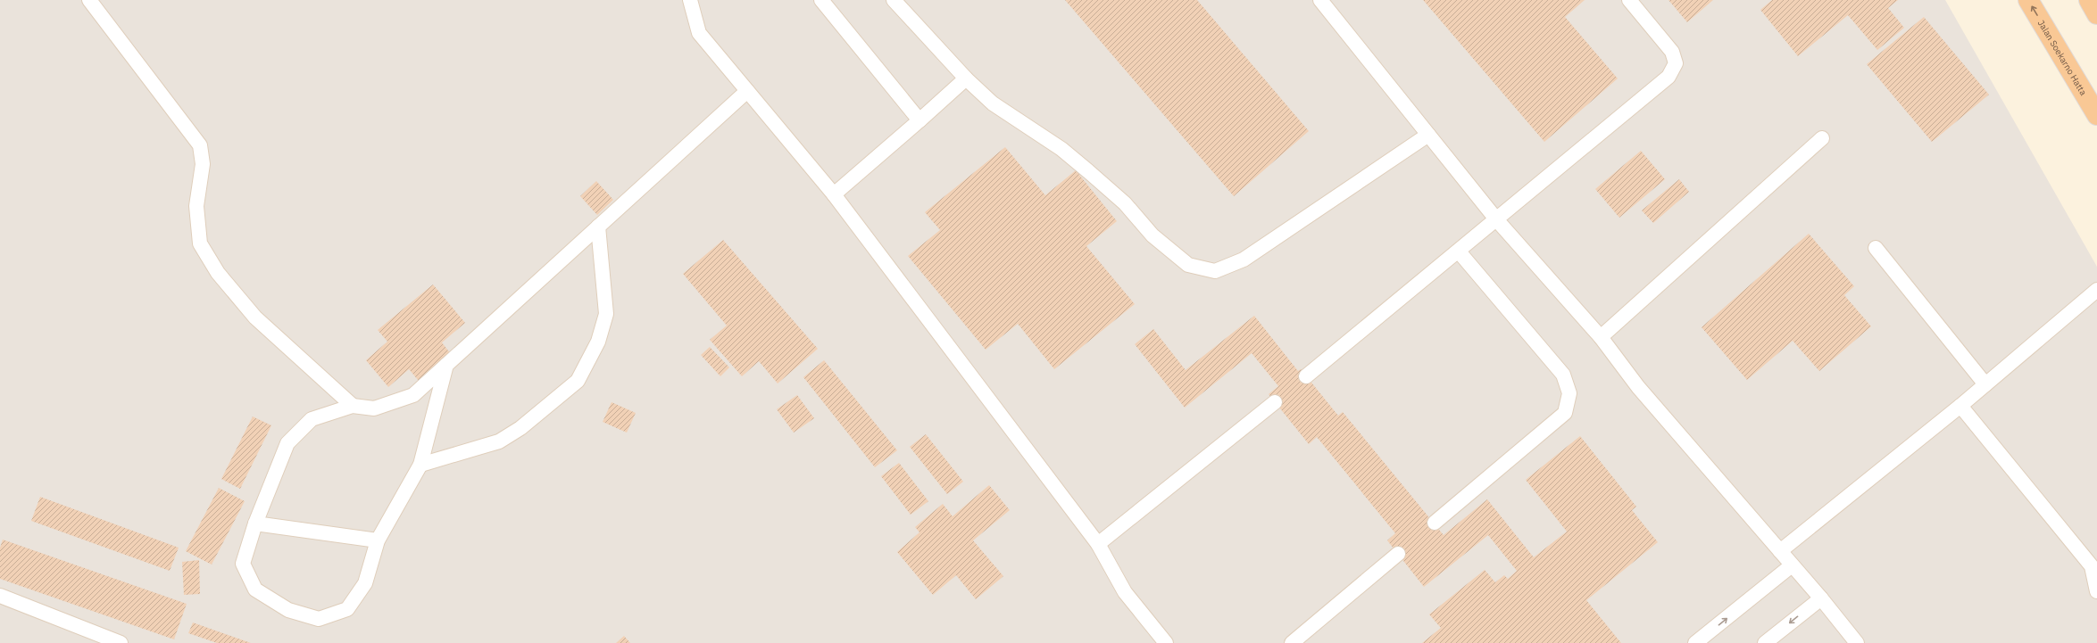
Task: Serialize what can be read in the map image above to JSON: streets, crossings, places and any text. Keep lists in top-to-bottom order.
{
  "streets": {
    "highway": ["Jalan Soekarno Hatta"]
  },
  "one_way": ["Jalan Soekarno Hatta"]
}
